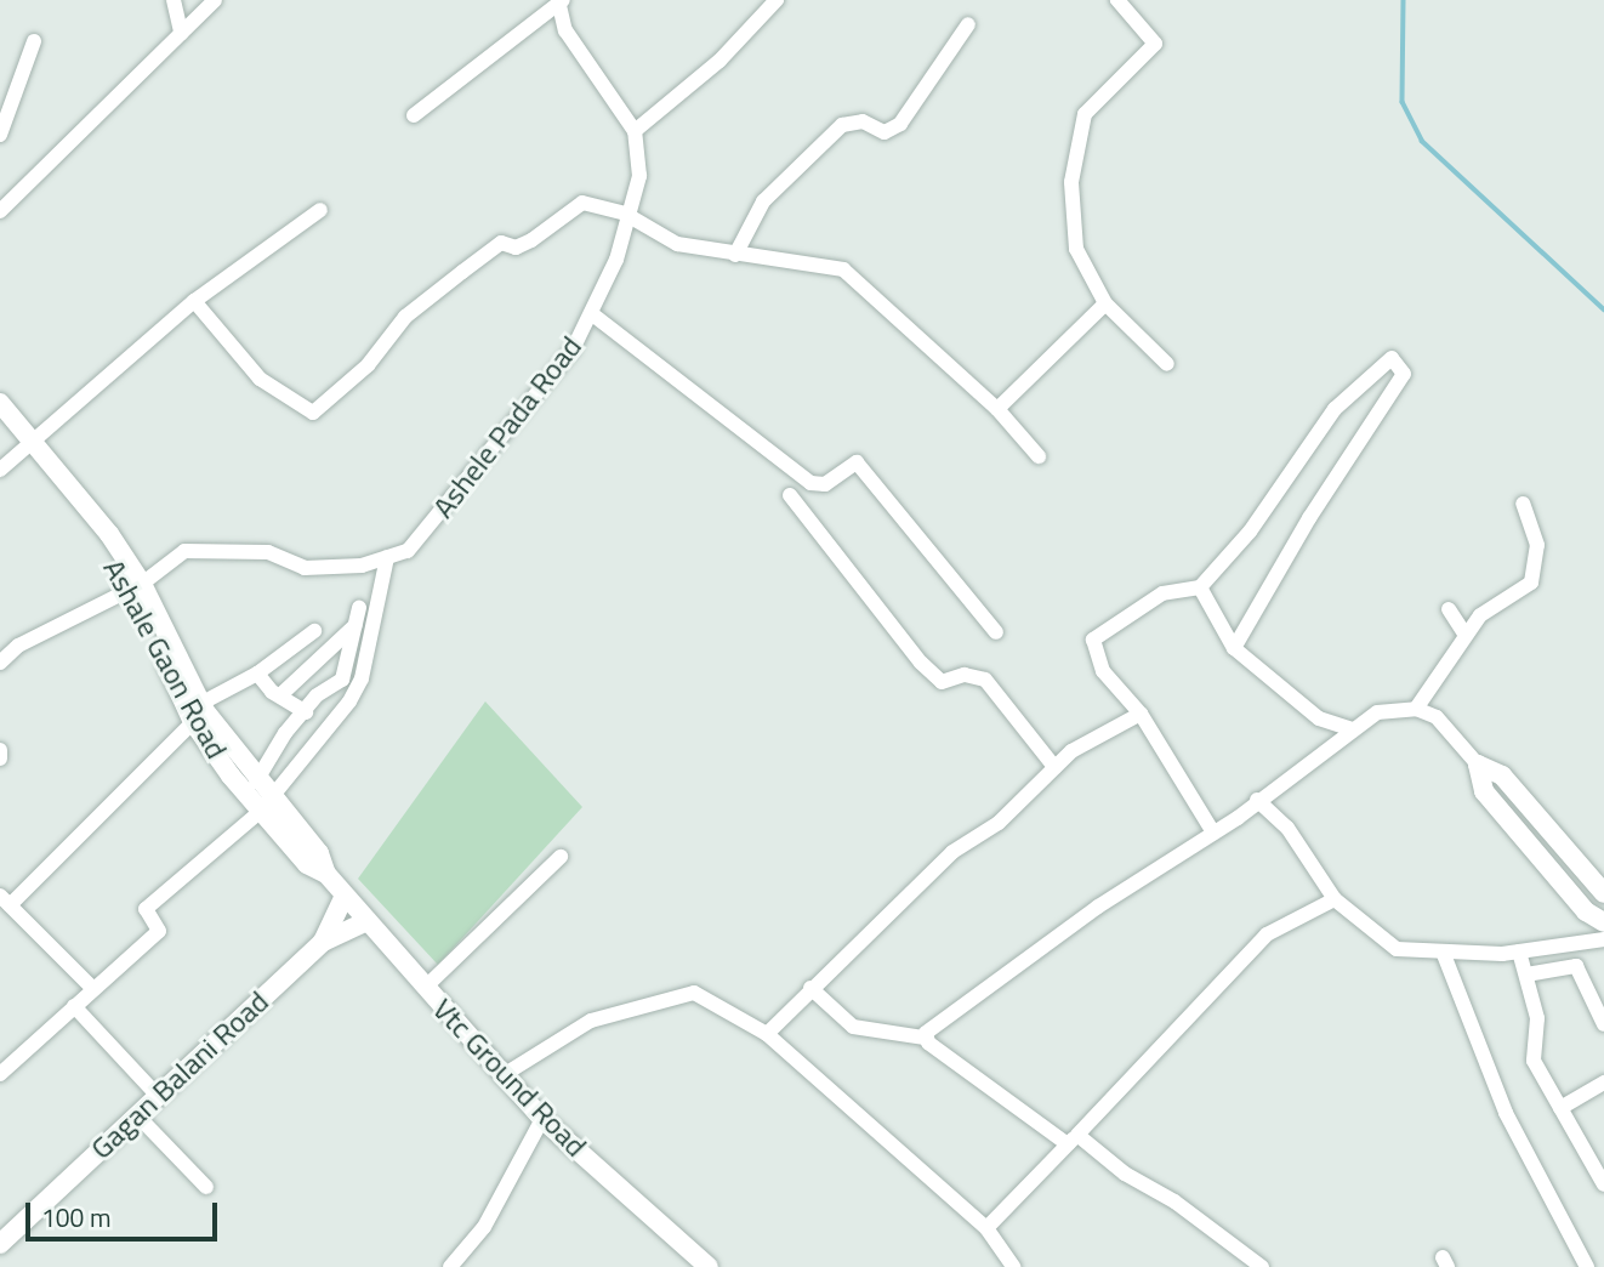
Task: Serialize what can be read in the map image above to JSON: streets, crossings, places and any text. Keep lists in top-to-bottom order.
{
  "streets": {
    "street": [
      "Ashele Pada Road",
      "Ashale Gaon Road",
      "Gagan Balani Road",
      "Vtc Ground Road"
    ]
  },
  "crossings": [
    ["Ashele Pada Road", "Ashale Gaon Road"],
    ["Ashale Gaon Road", "Vtc Ground Road"],
    ["Gagan Balani Road", "Vtc Ground Road"]
  ],
  "scale_bar": "100 m"
}
